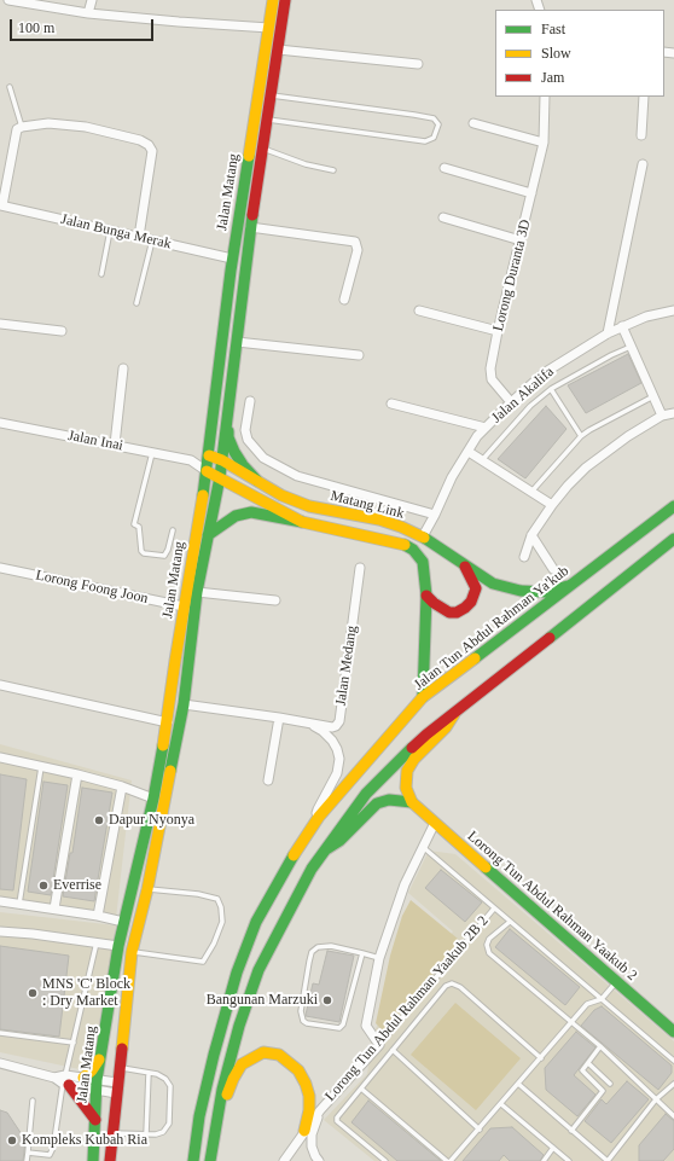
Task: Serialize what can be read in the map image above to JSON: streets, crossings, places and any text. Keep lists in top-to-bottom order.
{
  "streets": {
    "main road": [
      "Jalan Matang",
      "Matang Link",
      "Jalan Tun Abdul Rahman Ya'kub",
      "Lorong Tun Abdul Rahman Yaakub 2"
    ],
    "street": [
      "Jalan Bunga Merak",
      "Lorong Duranta 3D",
      "Jalan Akalifa",
      "Jalan Inai",
      "Lorong Foong Joon",
      "Jalan Medang",
      "Lorong Tun Abdul Rahman Yaakub 2B 2"
    ]
  },
  "crossings": [
    ["Jalan Matang", "Jalan Bunga Merak"],
    ["Jalan Matang", "Matang Link"],
    ["Jalan Matang", "Lorong Foong Joon"],
    ["Jalan Matang", "Jalan Medang"],
    ["Lorong Duranta 3D", "Jalan Akalifa"],
    ["Jalan Akalifa", "Matang Link"],
    ["Matang Link", "Jalan Tun Abdul Rahman Ya'kub"]
  ],
  "places": [
    "Dapur Nyonya",
    "Everrise",
    "MNS 'C' Block : Dry Market",
    "Bangunan Marzuki",
    "Kompleks Kubah Ria"
  ],
  "legend": ["Fast", "Slow", "Jam"],
  "scale_bar": "100 m"
}
